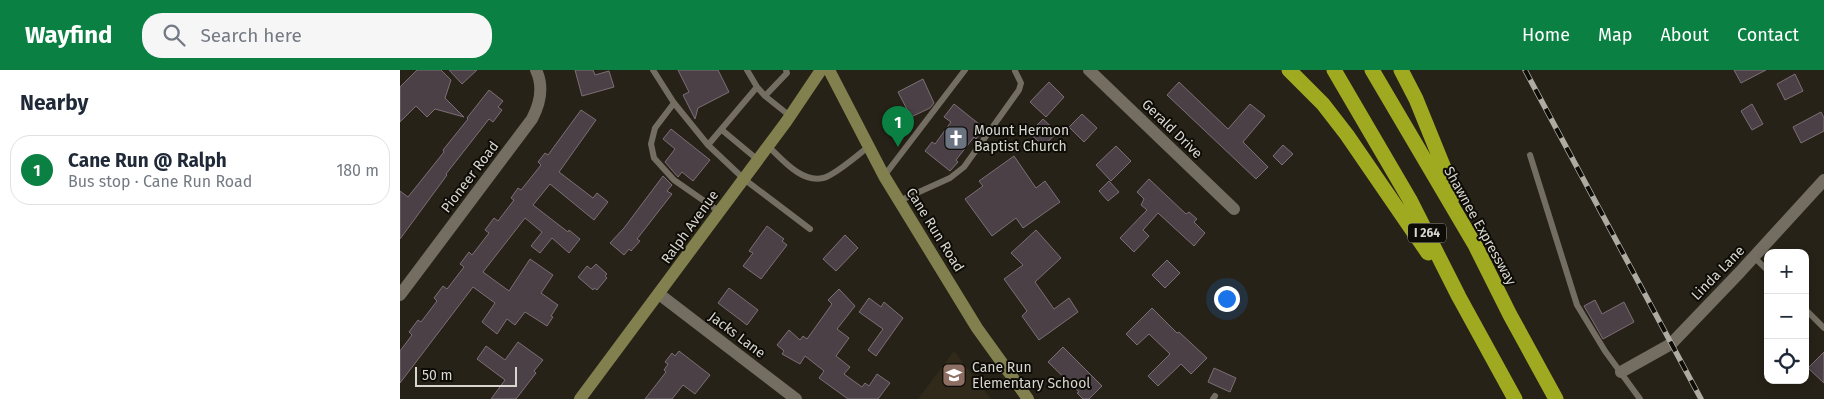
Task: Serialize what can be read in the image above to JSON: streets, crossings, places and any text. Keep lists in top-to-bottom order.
{
  "streets": {
    "highway": ["Shawnee Expressway", "I 264"],
    "street": [
      "Gerald Drive",
      "Pioneer Road",
      "Ralph Avenue",
      "Cane Run Road",
      "Linda Lane",
      "Jacks Lane"
    ]
  },
  "crossings": [
    ["Ralph Avenue", "Jacks Lane"]
  ],
  "places": {
    "church": ["Mount Hermon Baptist Church"],
    "school or university": ["Cane Run Elementary School"]
  },
  "scale_bar": "50 m",
  "page": {
    "header": "Wayfind",
    "search": "Search here",
    "nav": [
      "Home",
      "Map",
      "About",
      "Contact"
    ],
    "heading": "Nearby",
    "pins": "1",
    "list": [
      {
        "mark": "1",
        "name": "Cane Run @ Ralph",
        "note": "Bus stop · Cane Run Road",
        "value": "180 m"
      }
    ],
    "map_buttons": ["+", "−"],
    "scale": "50 m"
  }
}
